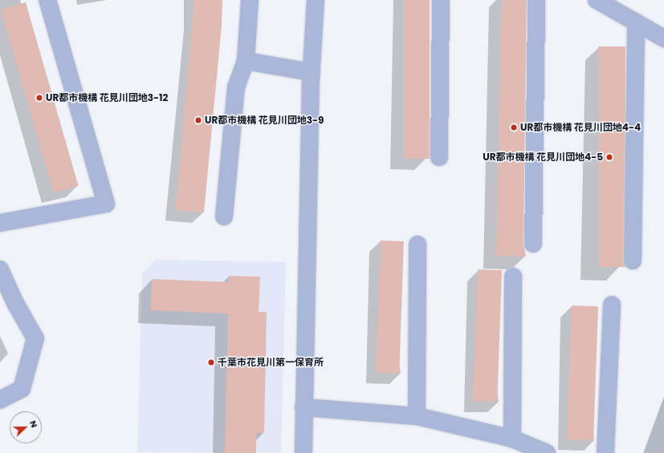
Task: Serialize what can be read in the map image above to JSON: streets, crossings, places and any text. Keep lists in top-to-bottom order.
{
  "places": [
    "UR都市機構 花見川団地3-12",
    "UR都市機構 花見川団地3-9",
    "UR都市機構 花見川団地4-4",
    "UR都市機構 花見川団地4-5",
    "千葉市花見川第一保育所"
  ],
  "north": "right"
}
